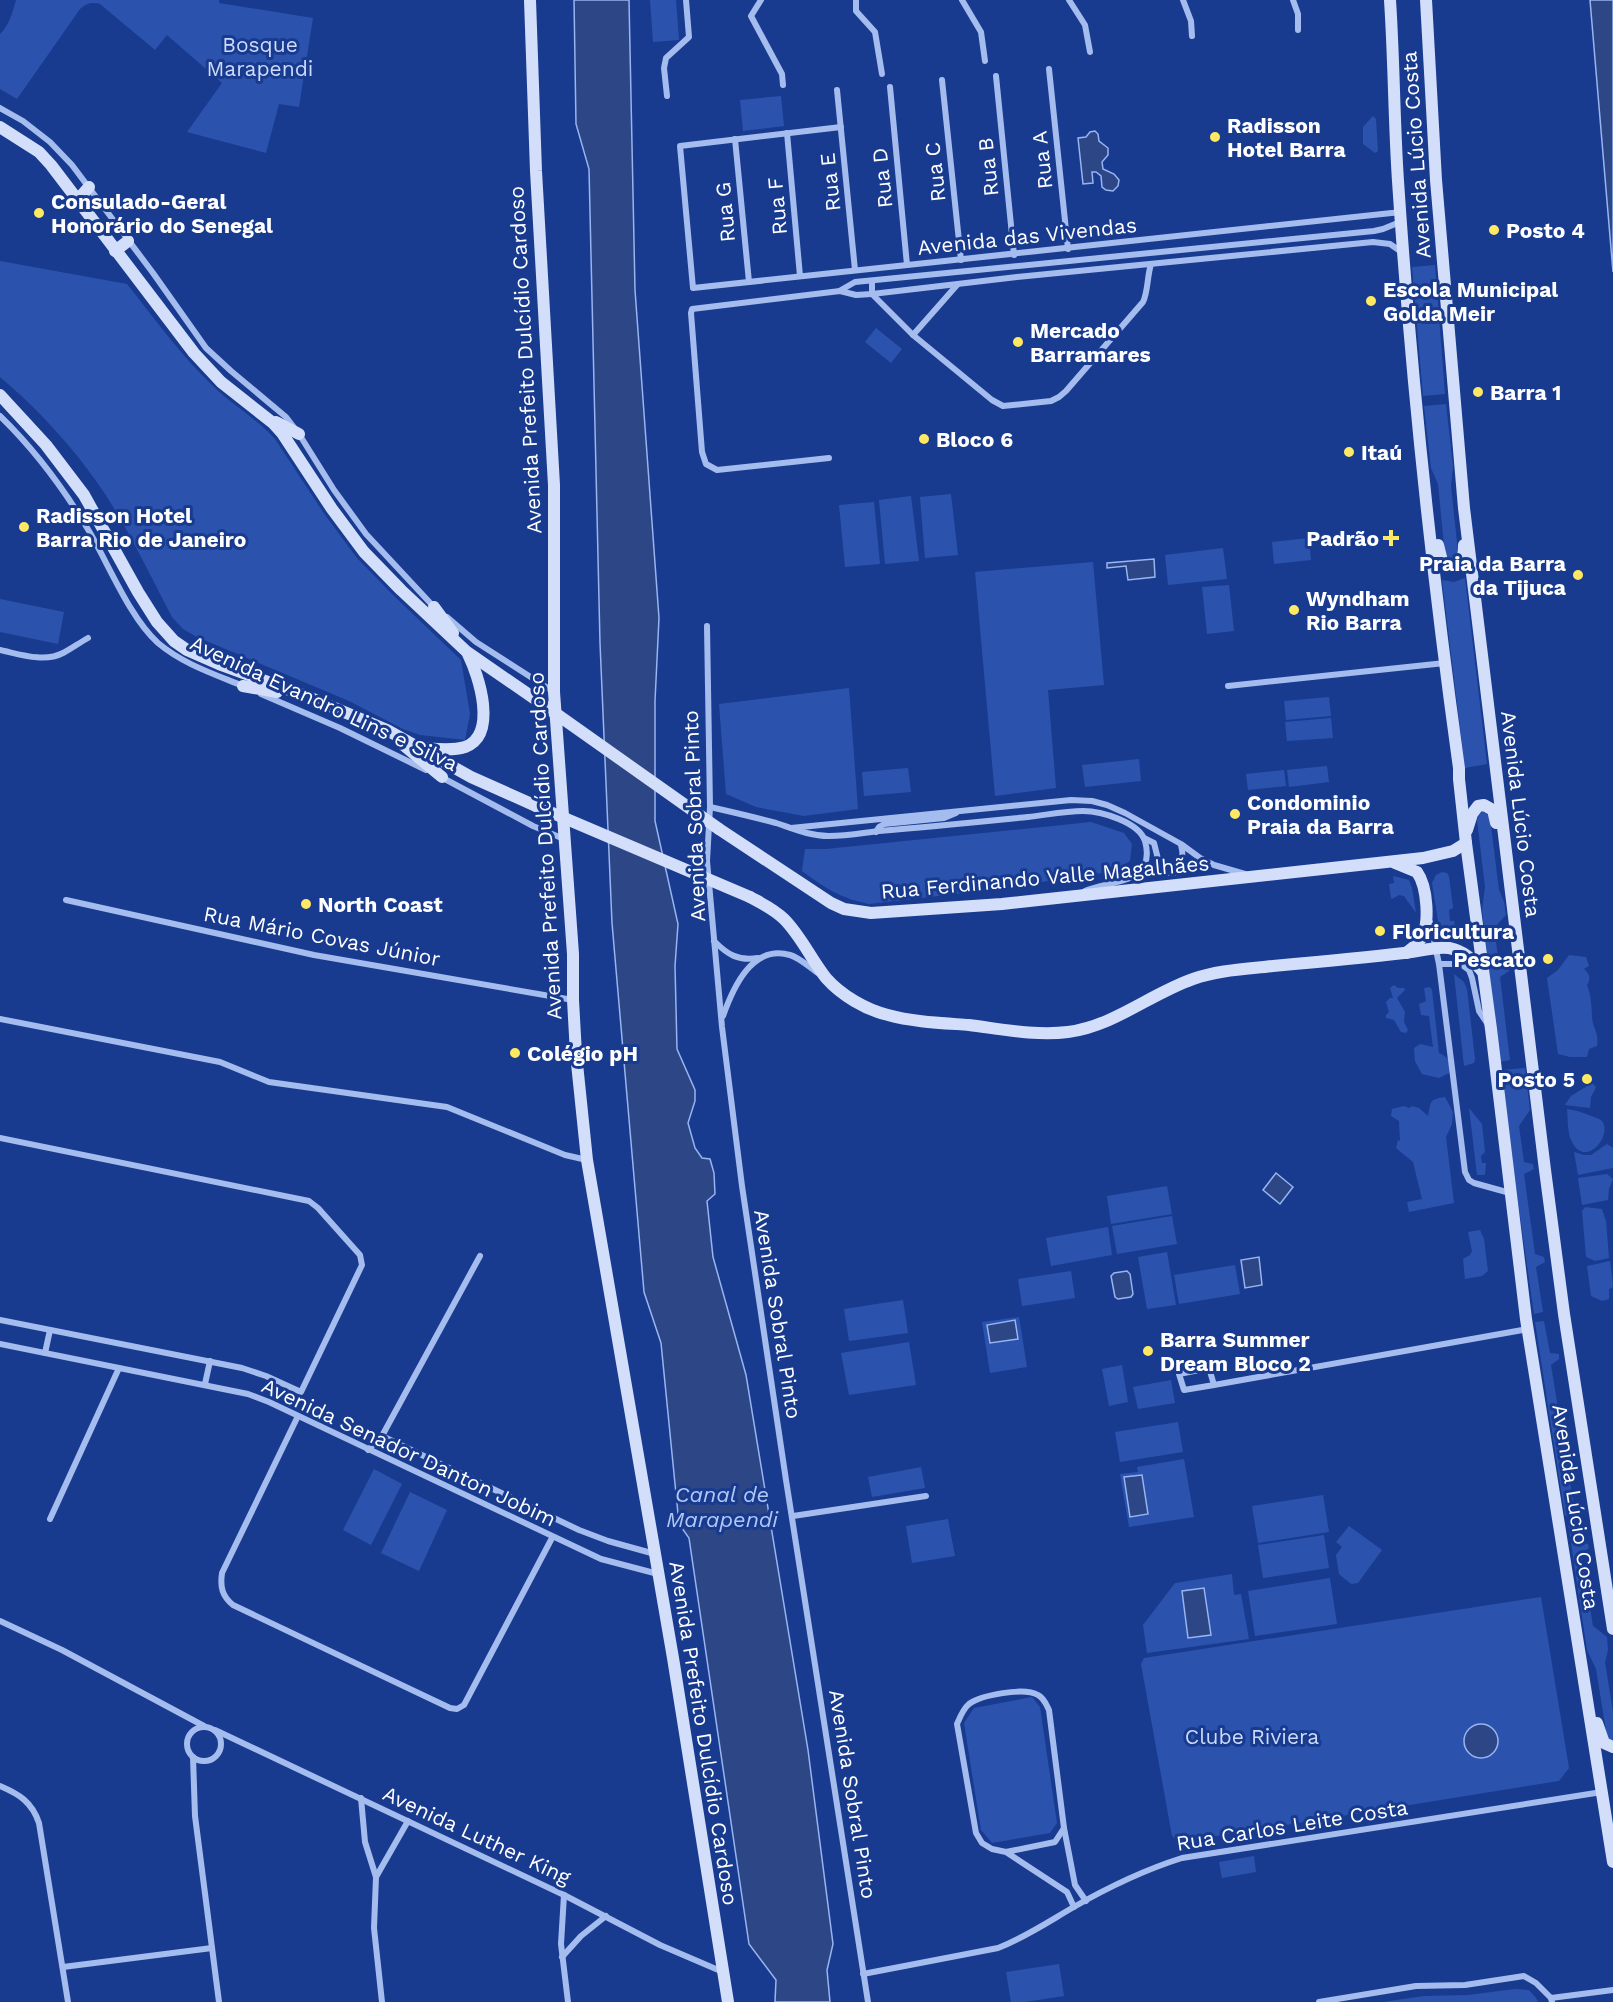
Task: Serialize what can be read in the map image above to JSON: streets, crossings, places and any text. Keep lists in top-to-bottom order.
{
  "streets": {
    "street": [
      "Avenida Lúcio Costa",
      "Rua A",
      "Rua B",
      "Rua C",
      "Rua D",
      "Rua E",
      "Rua F",
      "Rua G",
      "Avenida das Vivendas",
      "Avenida Prefeito Dulcídio Cardoso",
      "Avenida Evandro Lins e Silva",
      "Avenida Sobral Pinto",
      "Rua Ferdinando Valle Magalhães",
      "Rua Mário Covas Júnior",
      "Avenida Senador Danton Jobim",
      "Rua Carlos Leite Costa",
      "Avenida Luther King"
    ]
  },
  "crossings": [
    ["Avenida Lúcio Costa", "Avenida das Vivendas"],
    ["Avenida Lúcio Costa", "Rua Ferdinando Valle Magalhães"],
    ["Avenida Lúcio Costa", "Rua Carlos Leite Costa"],
    ["Rua A", "Avenida das Vivendas"],
    ["Rua B", "Avenida das Vivendas"],
    ["Rua C", "Avenida das Vivendas"],
    ["Rua D", "Avenida das Vivendas"],
    ["Rua E", "Avenida das Vivendas"],
    ["Rua F", "Avenida das Vivendas"],
    ["Rua G", "Avenida das Vivendas"],
    ["Avenida Prefeito Dulcídio Cardoso", "Avenida Evandro Lins e Silva"],
    ["Avenida Prefeito Dulcídio Cardoso", "Rua Mário Covas Júnior"],
    ["Avenida Prefeito Dulcídio Cardoso", "Avenida Senador Danton Jobim"],
    ["Avenida Prefeito Dulcídio Cardoso", "Avenida Luther King"],
    ["Avenida Sobral Pinto", "Rua Carlos Leite Costa"]
  ],
  "water": ["Canal de Marapendi"],
  "parks": ["Bosque Marapendi", "Clube Riviera"],
  "places": {
    "other": [
      "Radisson Hotel Barra",
      "Consulado-Geral Honorário do Senegal",
      "Posto 4",
      "Escola Municipal Golda Meir",
      "Mercado Barramares",
      "Barra 1",
      "Bloco 6",
      "Itaú",
      "Radisson Hotel Barra Rio de Janeiro",
      "Praia da Barra da Tijuca",
      "Wyndham Rio Barra",
      "Condominio Praia da Barra",
      "North Coast",
      "Floricultura",
      "Pescato",
      "Colégio pH",
      "Posto 5",
      "Barra Summer Dream Bloco 2"
    ],
    "health": ["Padrão"]
  }
}
